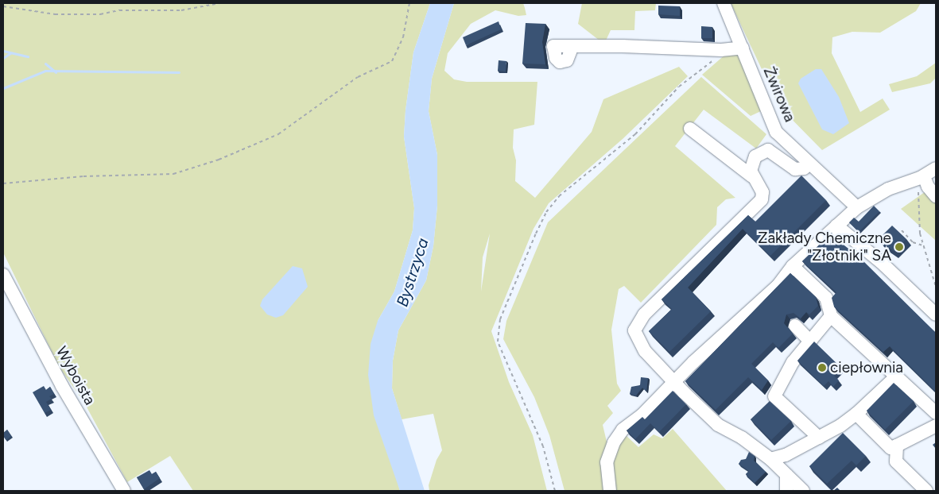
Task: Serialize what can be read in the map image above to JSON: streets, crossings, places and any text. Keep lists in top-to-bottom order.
{
  "streets": {
    "street": ["Żwirowa", "Wyboista"]
  },
  "water": ["Bystrzyca"],
  "places": ["Zakłady Chemiczne \"Złotniki\" SA", "ciepłownia"]
}
